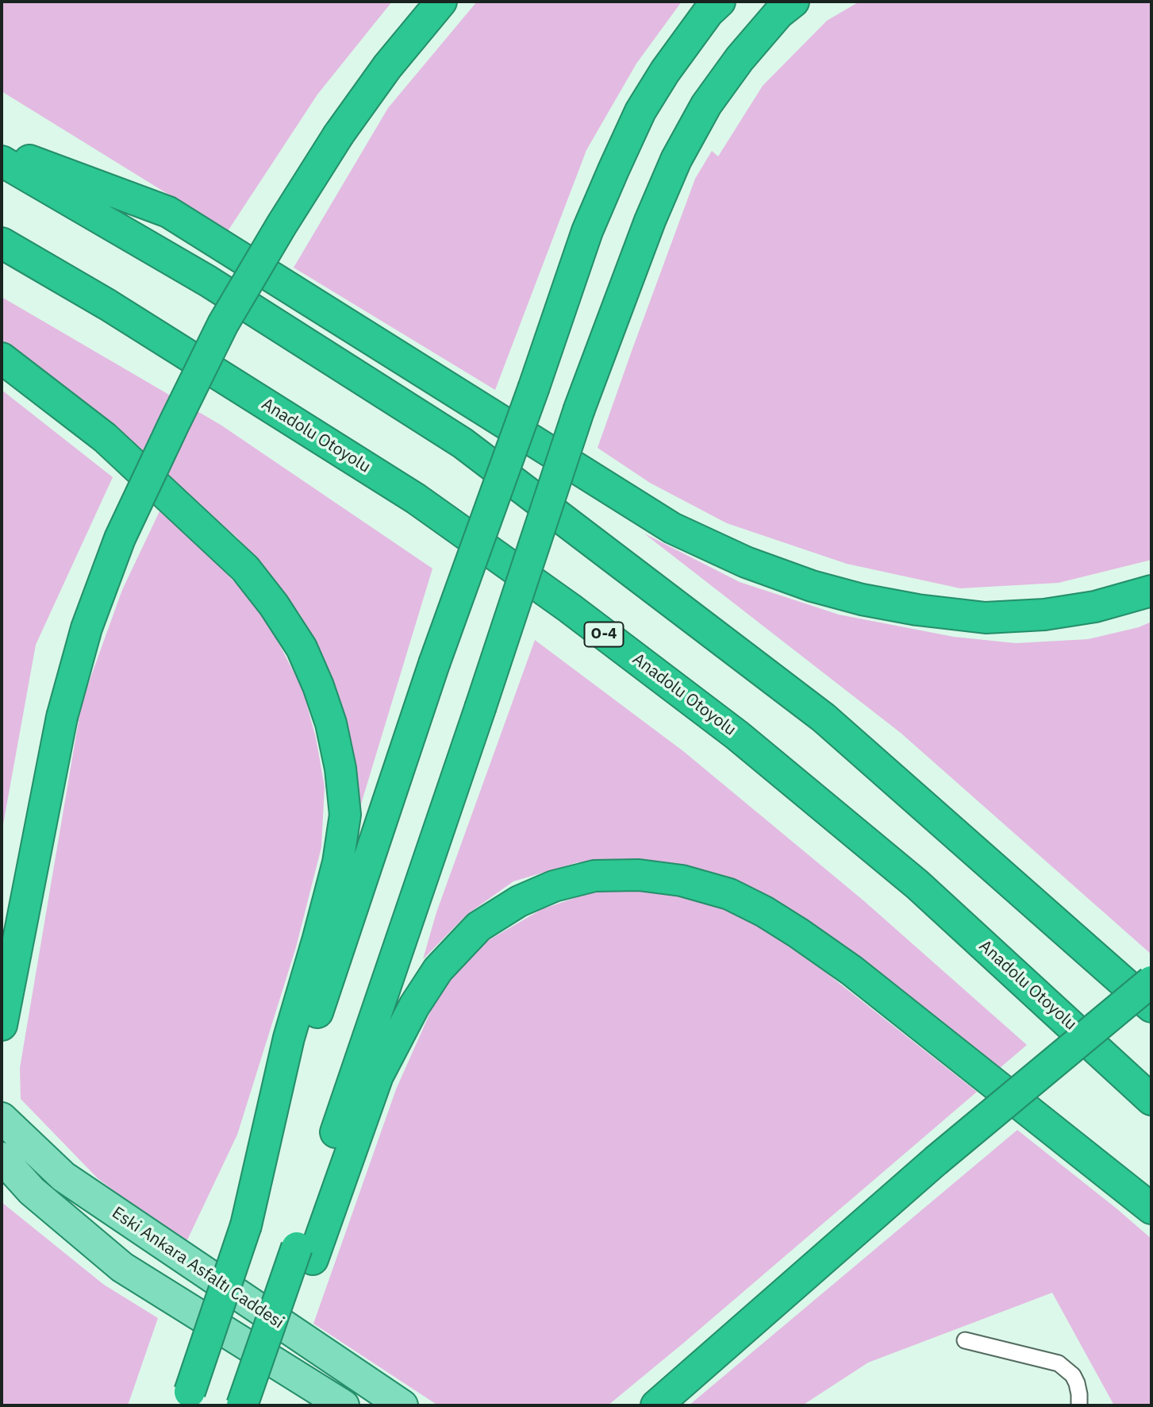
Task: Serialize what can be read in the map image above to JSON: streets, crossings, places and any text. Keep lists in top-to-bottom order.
{
  "streets": {
    "highway": ["Anadolu Otoyolu", "O-4"],
    "main road": ["Eski Ankara Asfaltı Caddesi"]
  }
}
